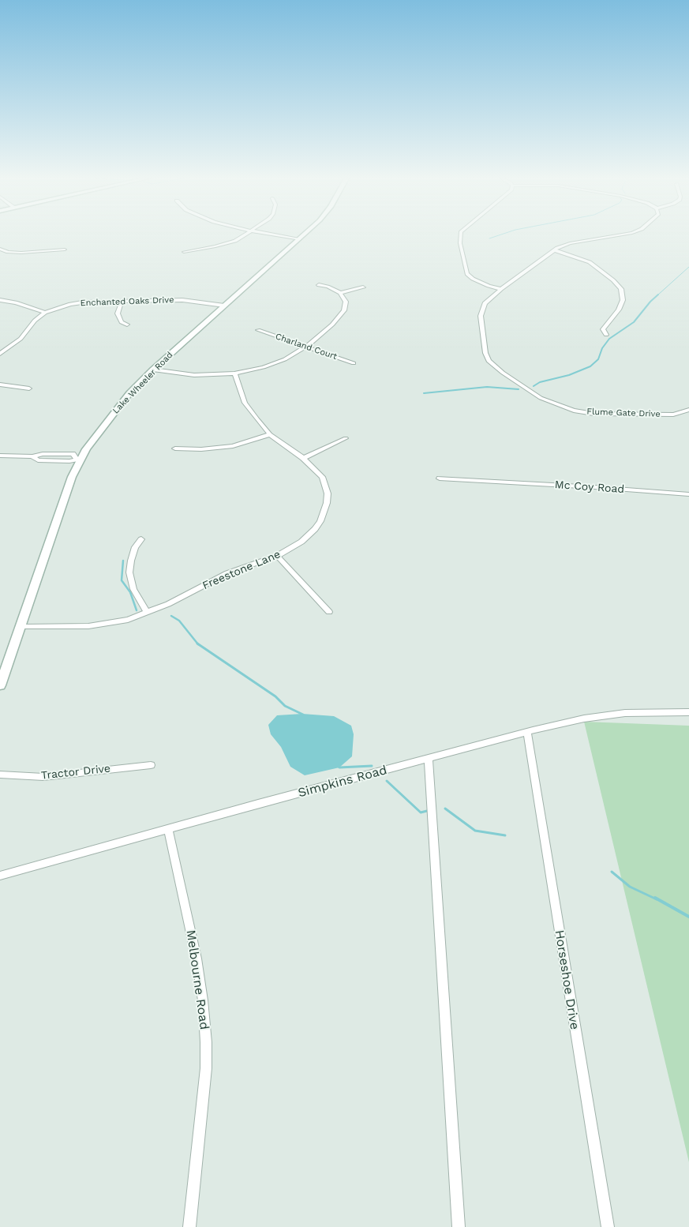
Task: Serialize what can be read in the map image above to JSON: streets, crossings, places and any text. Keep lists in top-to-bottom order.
{
  "streets": {
    "street": [
      "Enchanted Oaks Drive",
      "Charland Court",
      "Lake Wheeler Road",
      "Flume Gate Drive",
      "Mc Coy Road",
      "Freestone Lane",
      "Tractor Drive",
      "Simpkins Road",
      "Melbourne Road",
      "Horseshoe Drive"
    ]
  },
  "crossings": [
    ["Enchanted Oaks Drive", "Lake Wheeler Road"],
    ["Lake Wheeler Road", "Freestone Lane"],
    ["Simpkins Road", "Melbourne Road"],
    ["Simpkins Road", "Horseshoe Drive"]
  ]
}
